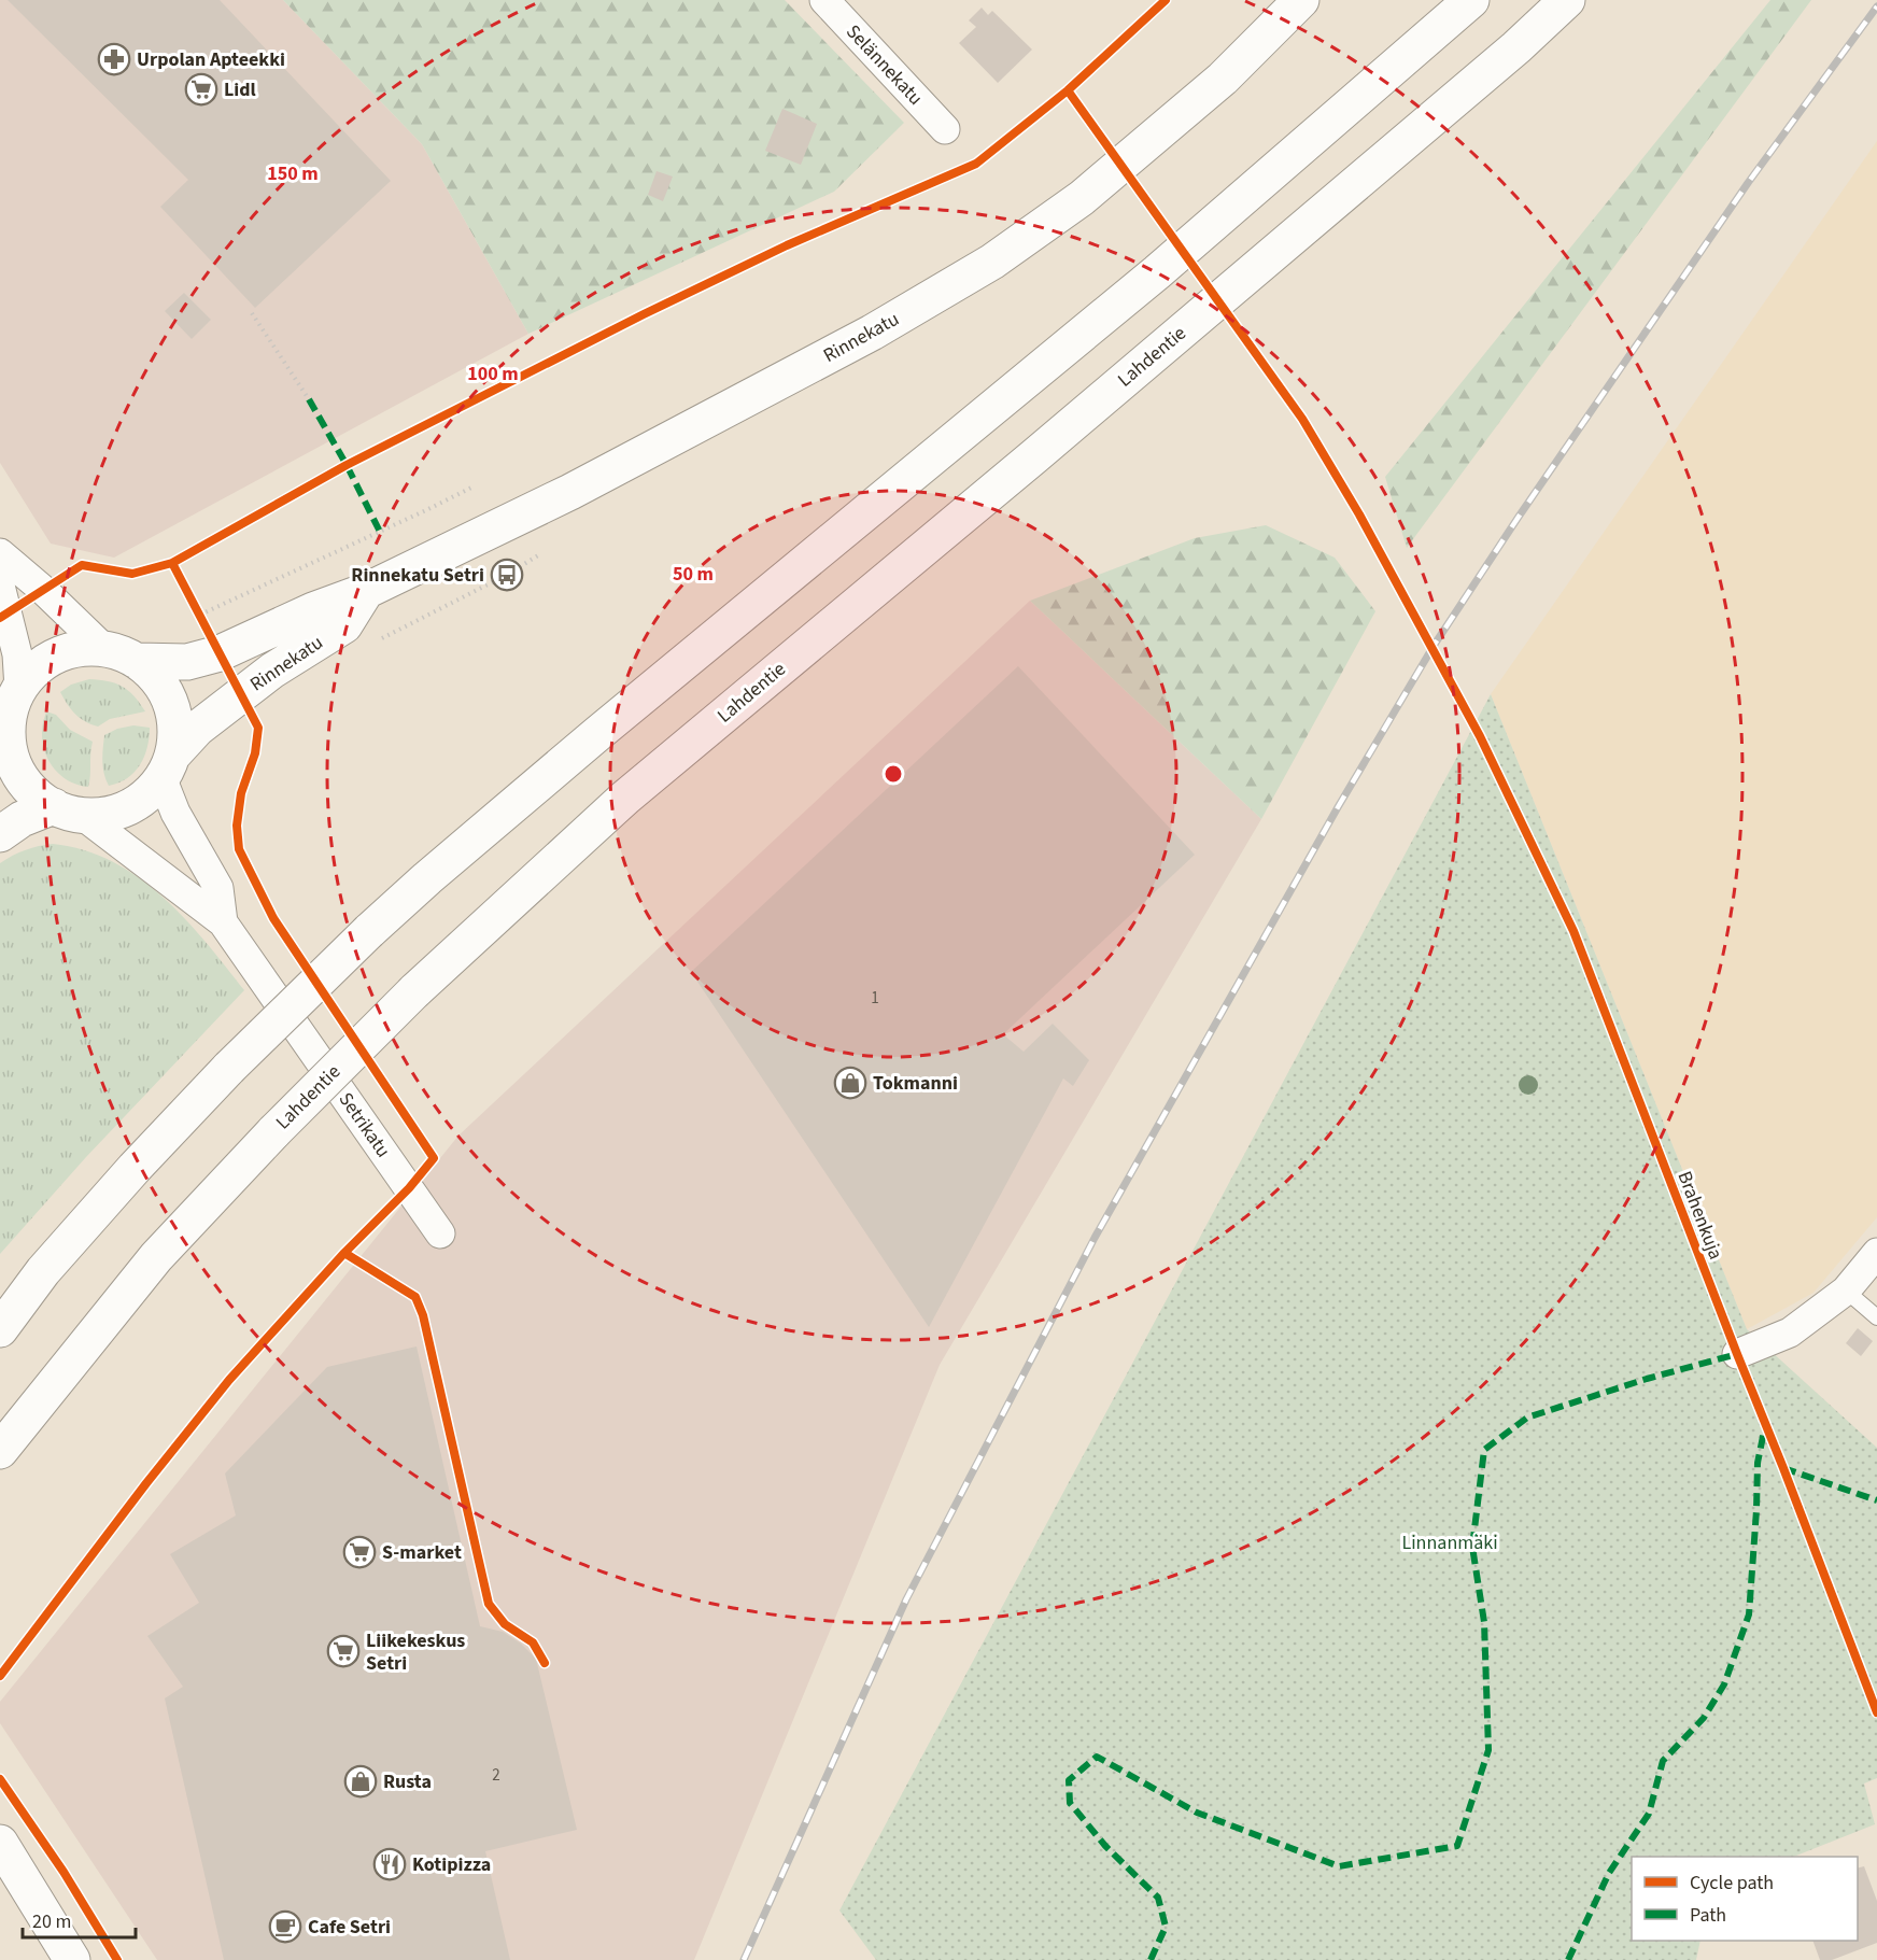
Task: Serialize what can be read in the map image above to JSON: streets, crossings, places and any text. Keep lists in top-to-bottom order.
{
  "streets": {
    "main road": ["Rinnekatu", "Lahdentie"],
    "street": ["Selännekatu", "Setrikatu"],
    "cycle path": ["Brahenkuja"]
  },
  "crossings": [
    ["Rinnekatu", "Setrikatu"]
  ],
  "parks": ["Linnanmäki"],
  "places": {
    "pharmacy": ["Urpolan Apteekki"],
    "supermarket": ["Lidl", "S-market", "Liikekeskus Setri"],
    "bus stop": ["Rinnekatu Setri"],
    "shop": ["Tokmanni", "Rusta"],
    "restaurant": ["Kotipizza"],
    "cafe": ["Cafe Setri"]
  },
  "house_numbers": ["1", "2"],
  "legend": ["Cycle path", "Path"],
  "scale_bar": "20 m",
  "rings": ["150 m", "100 m", "50 m"]
}
